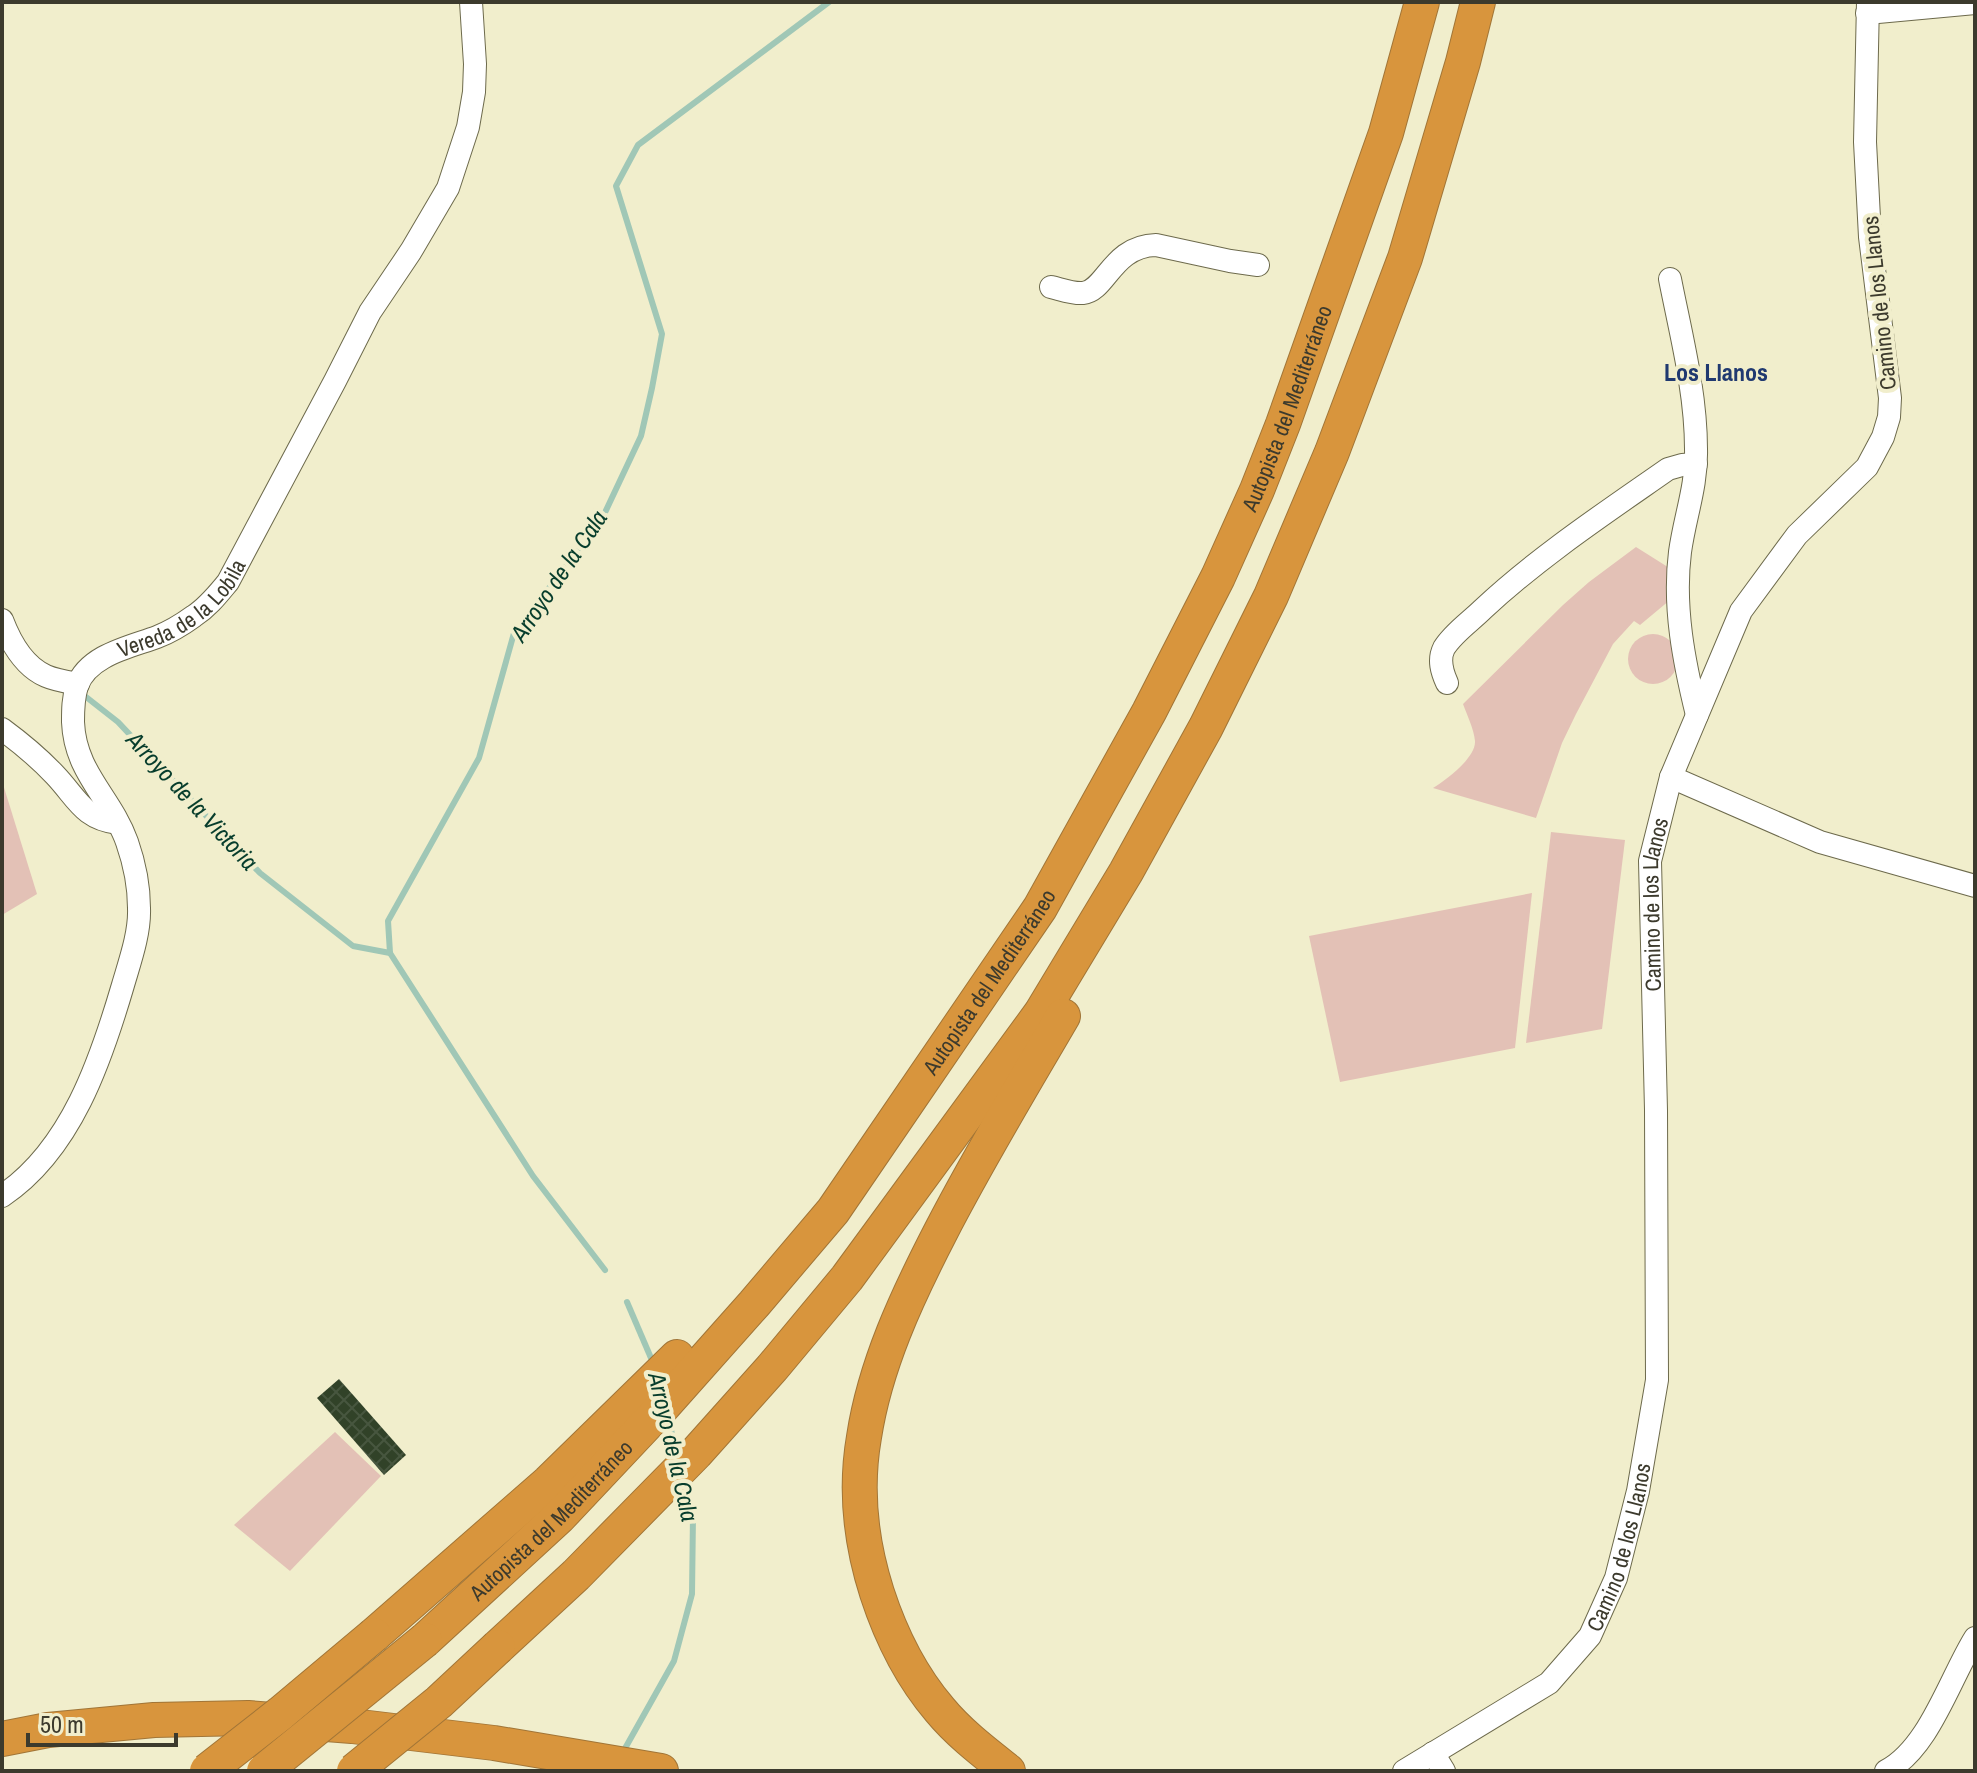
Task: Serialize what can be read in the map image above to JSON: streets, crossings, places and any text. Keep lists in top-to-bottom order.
{
  "streets": {
    "highway": ["Autopista del Mediterráneo"],
    "street": ["Camino de los Llanos", "Vereda de la Lobila"]
  },
  "districts": ["Los Llanos"],
  "water": ["Arroyo de la Cala", "Arroyo de la Victoria"],
  "scale_bar": "50 m"
}
